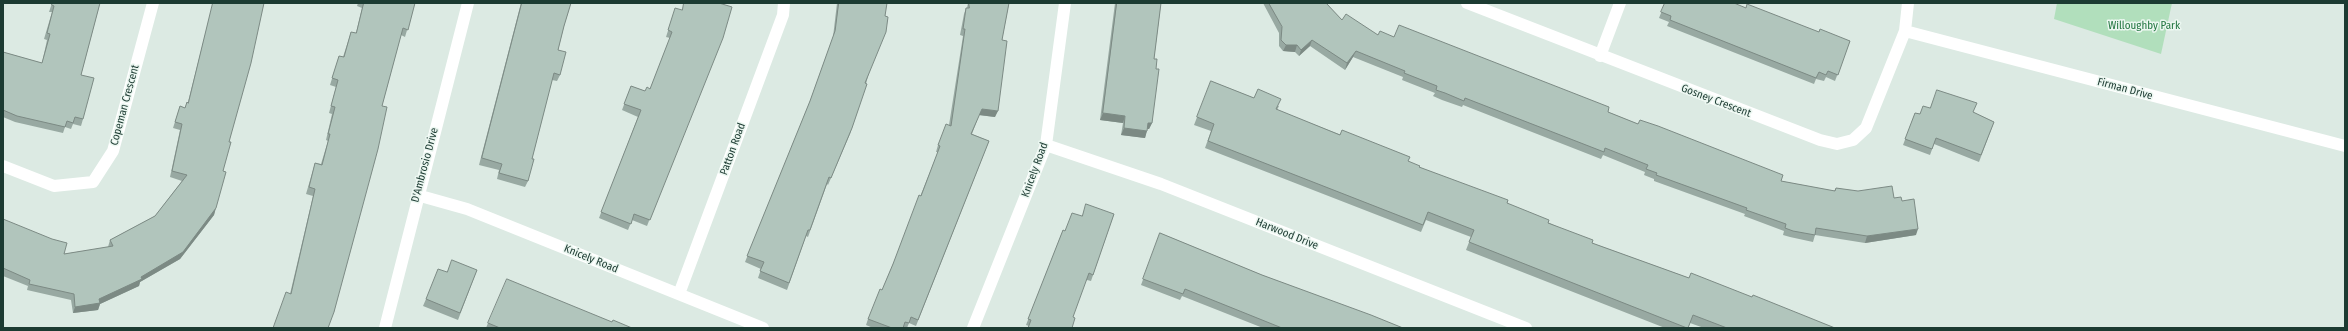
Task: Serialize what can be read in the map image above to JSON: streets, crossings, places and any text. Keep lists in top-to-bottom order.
{
  "streets": {
    "street": [
      "Firman Drive",
      "Gosney Crescent",
      "Copeman Crescent",
      "Patton Road",
      "D'Ambrosio Drive",
      "Knicely Road",
      "Harwood Drive"
    ]
  },
  "crossings": [
    ["Firman Drive", "Gosney Crescent"],
    ["Patton Road", "Knicely Road"],
    ["D'Ambrosio Drive", "Knicely Road"],
    ["Knicely Road", "Harwood Drive"]
  ],
  "parks": ["Willoughby Park"]
}
